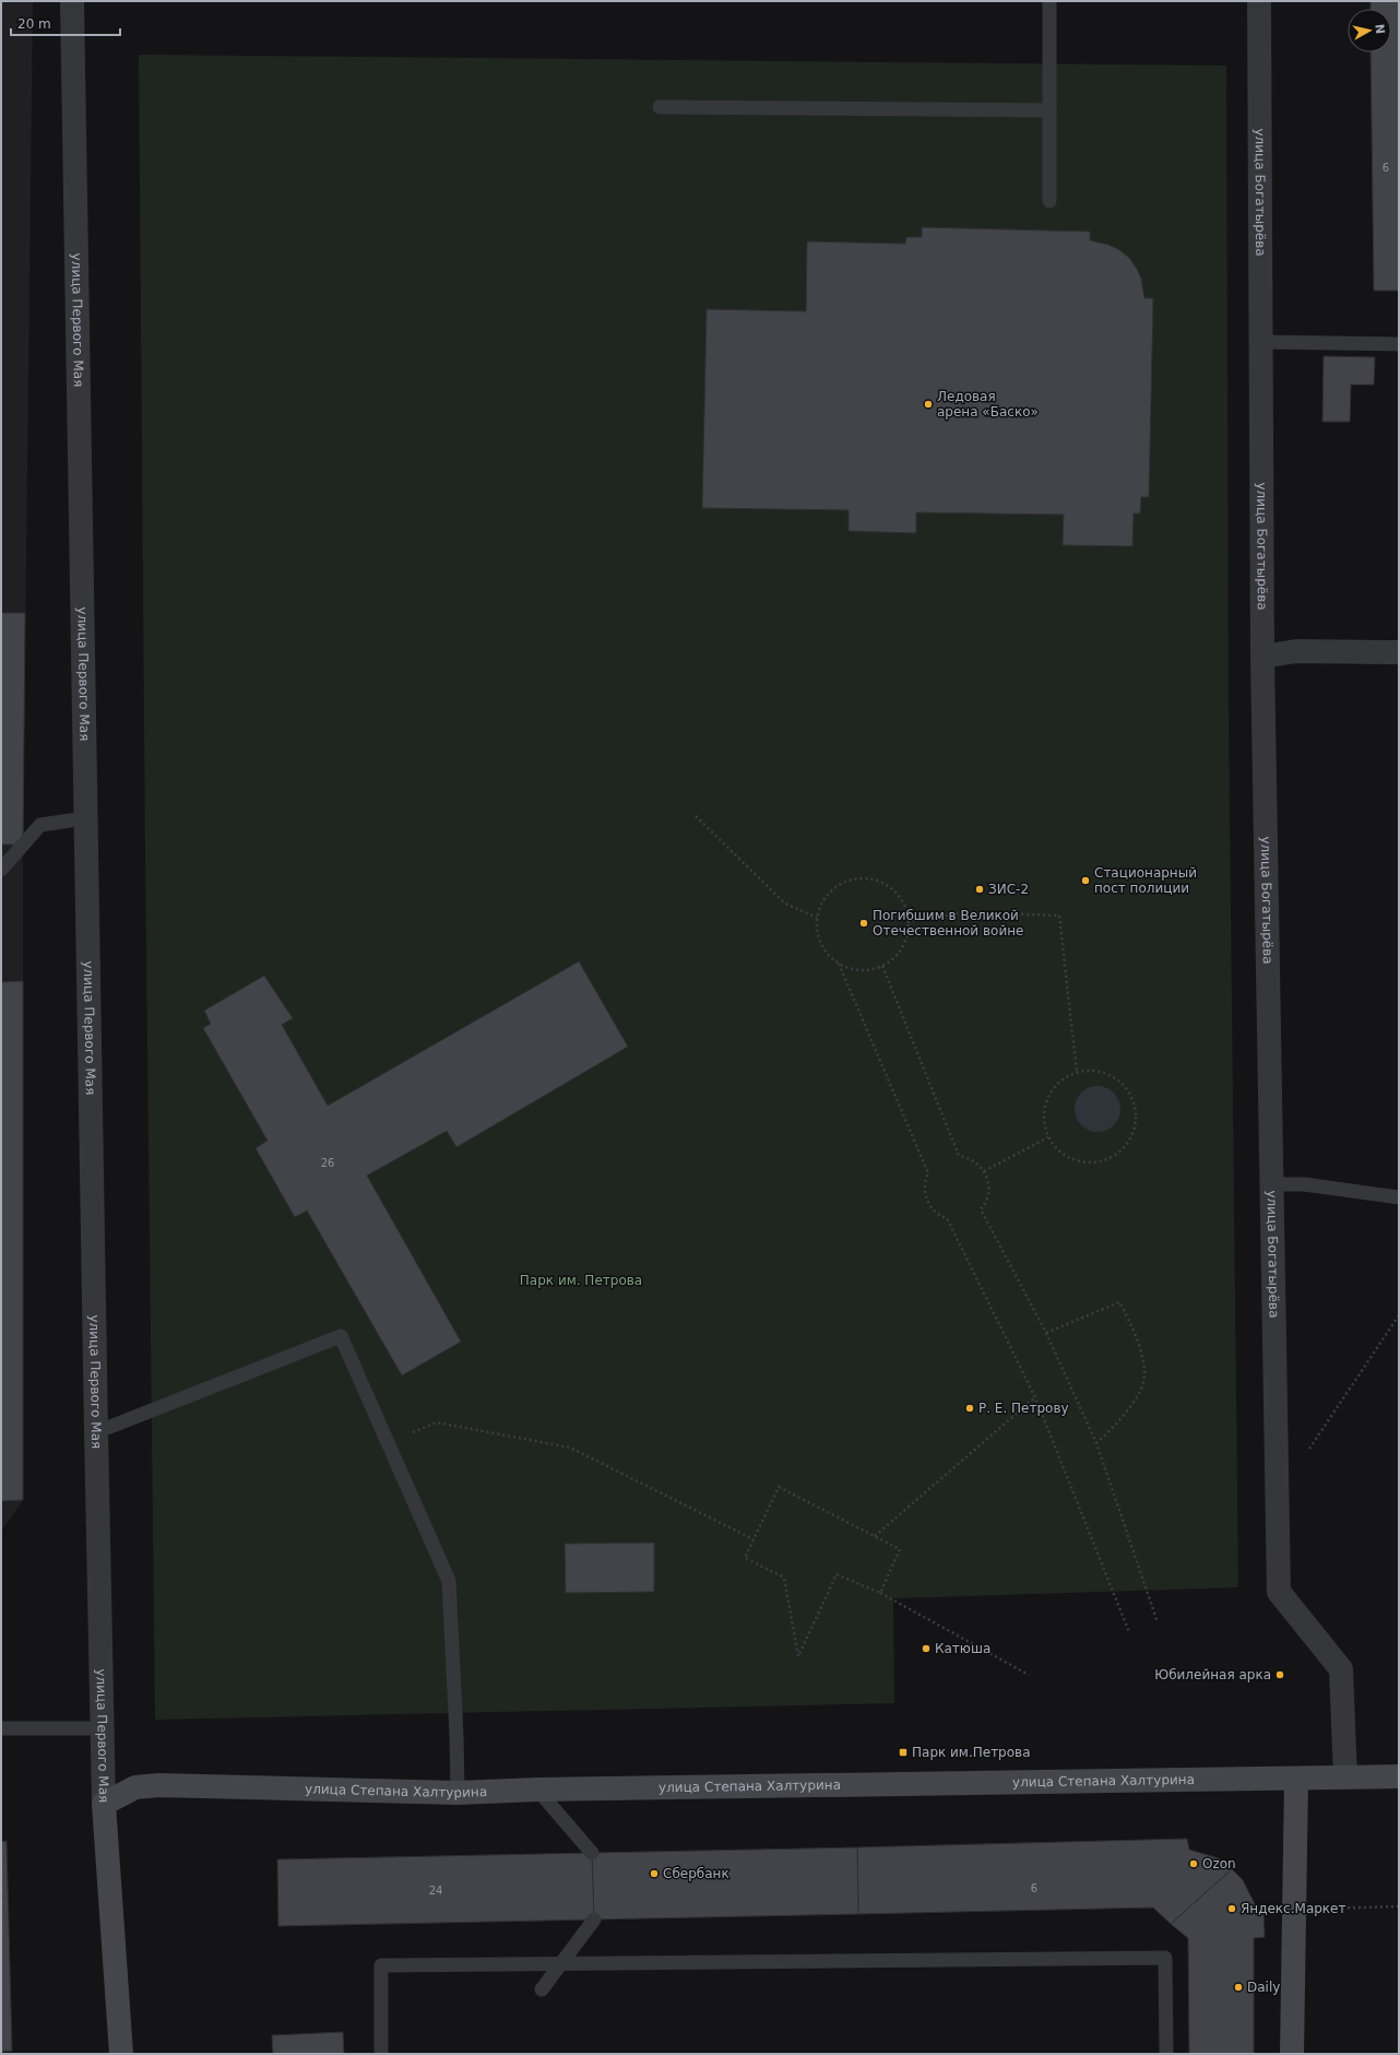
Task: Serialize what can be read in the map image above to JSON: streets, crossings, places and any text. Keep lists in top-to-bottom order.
{
  "streets": {
    "street": ["улица Богатырёва", "улица Первого Мая", "улица Степана Халтурина"]
  },
  "crossings": [
    ["улица Богатырёва", "улица Степана Халтурина"],
    ["улица Первого Мая", "улица Степана Халтурина"]
  ],
  "parks": ["Парк им. Петрова"],
  "places": {
    "other": [
      "Ледовая арена «Баско»",
      "Стационарный пост полиции",
      "ЗИС-2",
      "Погибшим в Великой Отечественной войне",
      "Р. Е. Петрову",
      "Катюша",
      "Юбилейная арка",
      "Ozon",
      "Сбербанк",
      "Яндекс.Маркет",
      "Daily"
    ],
    "transit": ["Парк им.Петрова"]
  },
  "house_numbers": [
    "6",
    "26",
    "6",
    "24"
  ],
  "scale_bar": "20 m",
  "north": "right"
}
